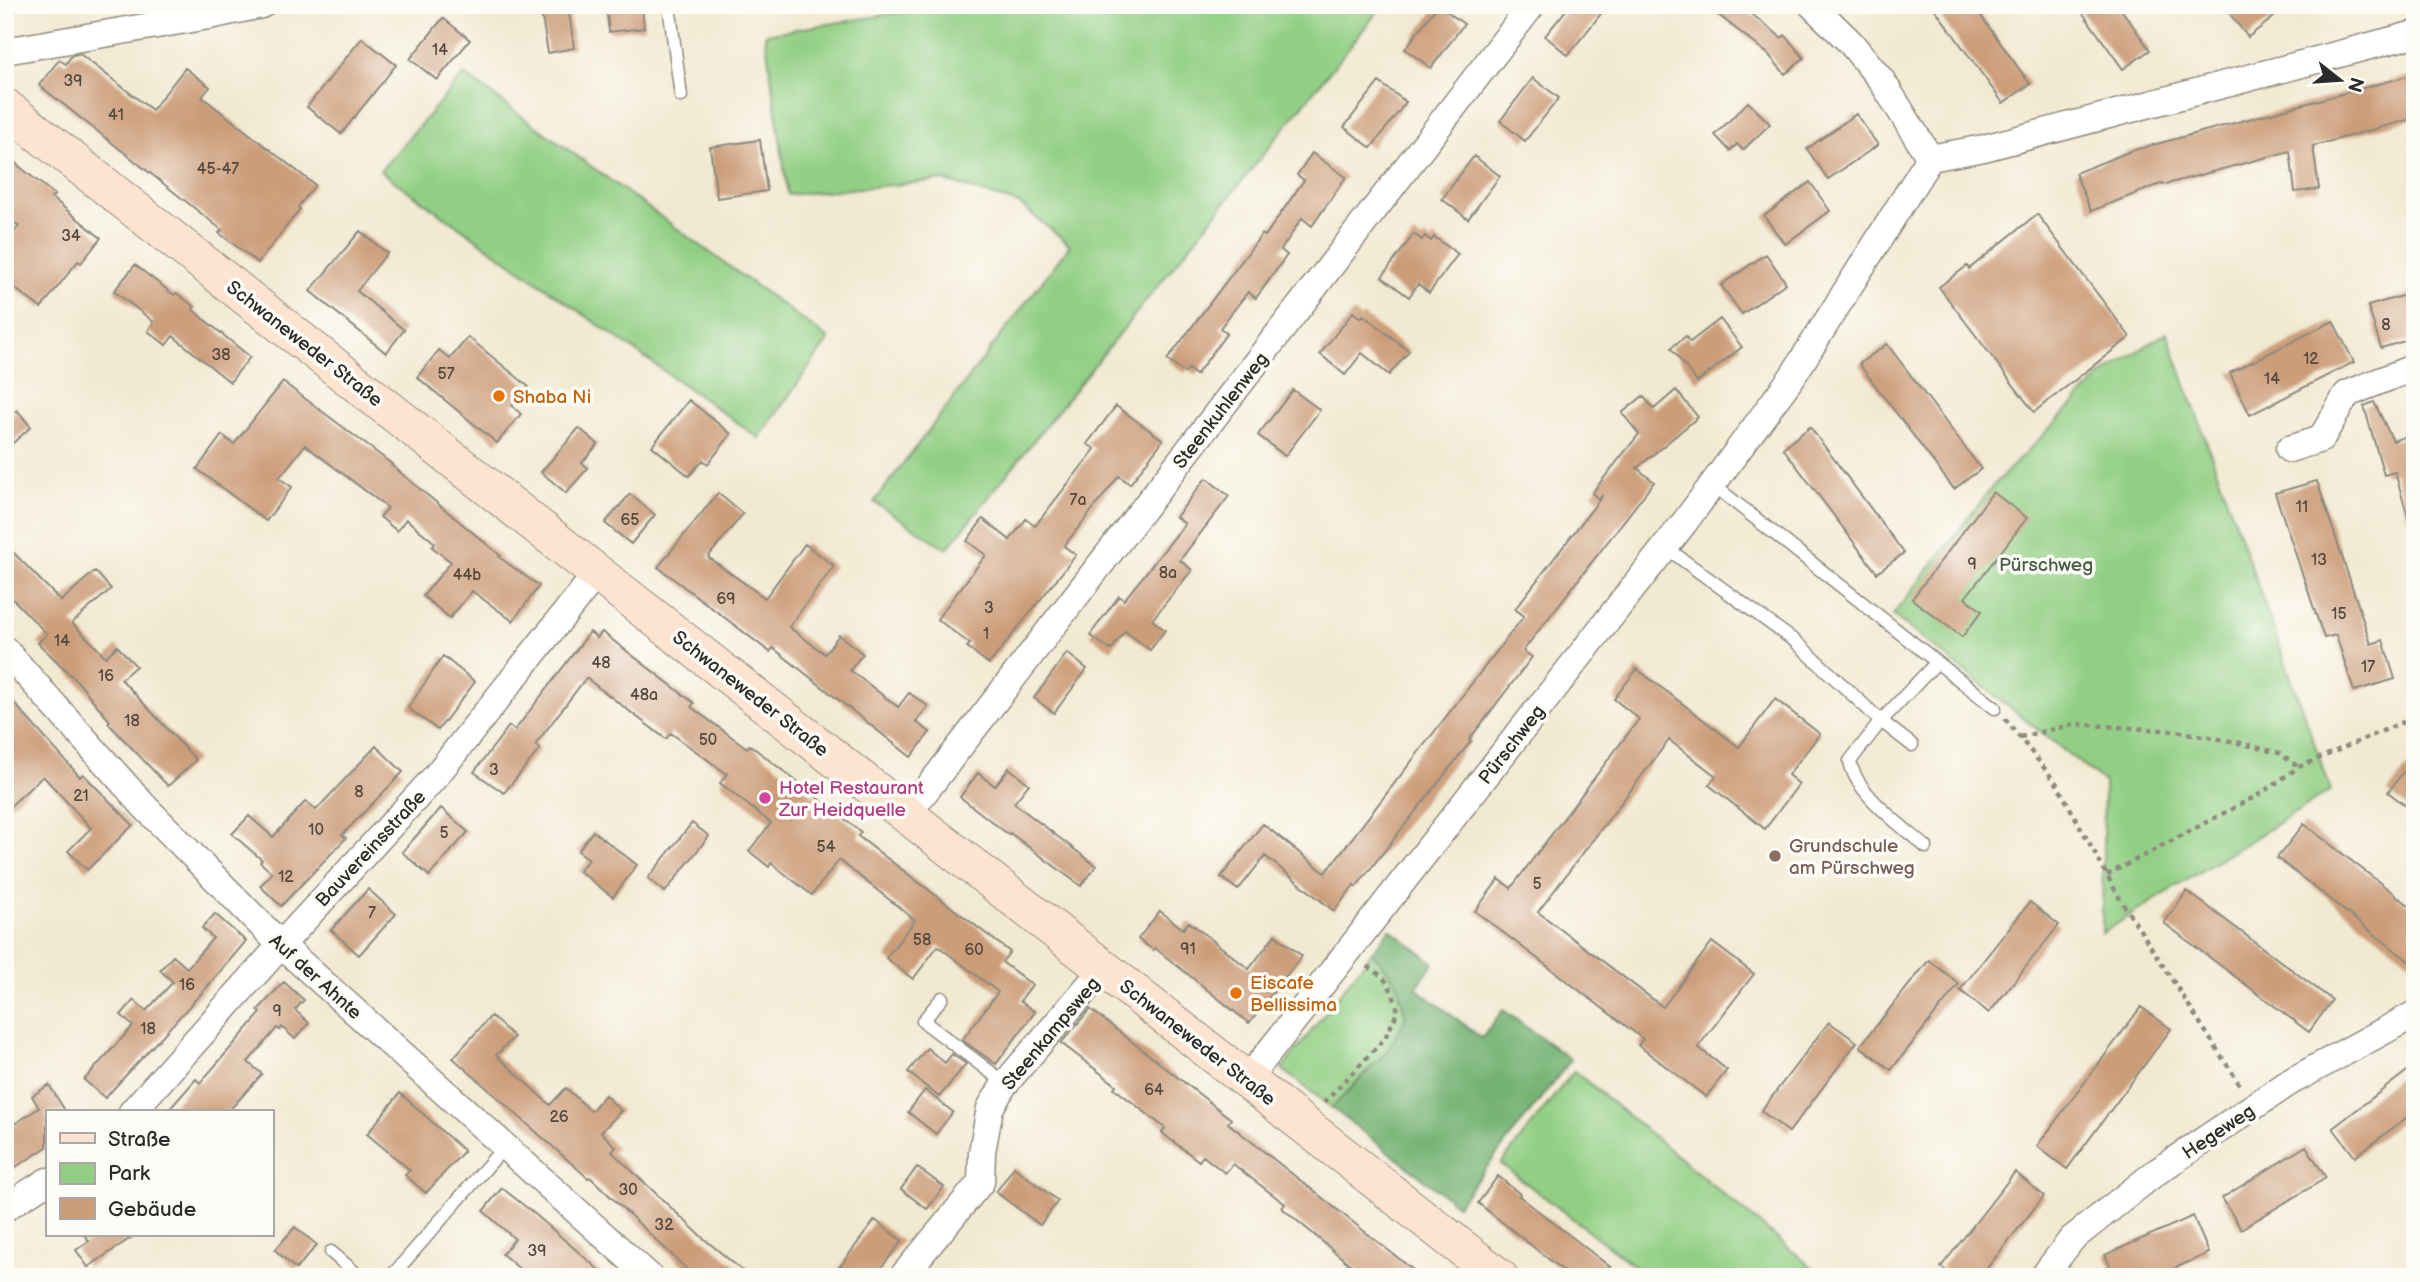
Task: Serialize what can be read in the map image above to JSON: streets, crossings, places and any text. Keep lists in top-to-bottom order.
{
  "streets": {
    "main road": ["Schwaneweder Straße"],
    "street": [
      "Steenkuhlenweg",
      "Pürschweg",
      "Bauvereinsstraße",
      "Auf der Ahnte",
      "Steenkampsweg",
      "Hegeweg"
    ]
  },
  "crossings": [
    ["Schwaneweder Straße", "Steenkuhlenweg"],
    ["Schwaneweder Straße", "Pürschweg"],
    ["Schwaneweder Straße", "Bauvereinsstraße"],
    ["Schwaneweder Straße", "Steenkampsweg"],
    ["Bauvereinsstraße", "Auf der Ahnte"]
  ],
  "parks": ["Pürschweg"],
  "places": [
    "Shaba Ni",
    "Hotel Restaurant Zur Heidquelle",
    "Grundschule am Pürschweg",
    "Eiscafe Bellissima"
  ],
  "house_numbers": [
    "14",
    "39",
    "41",
    "45-47",
    "34",
    "8",
    "38",
    "12",
    "57",
    "14",
    "7a",
    "11",
    "65",
    "13",
    "9",
    "8a",
    "44b",
    "69",
    "3",
    "15",
    "1",
    "14",
    "48",
    "17",
    "16",
    "48a",
    "18",
    "50",
    "3",
    "8",
    "21",
    "10",
    "5",
    "54",
    "12",
    "5",
    "7",
    "58",
    "91",
    "60",
    "16",
    "9",
    "18",
    "64",
    "26",
    "30",
    "32",
    "39"
  ],
  "legend": ["Straße", "Park", "Gebäude"],
  "north": "right"
}
